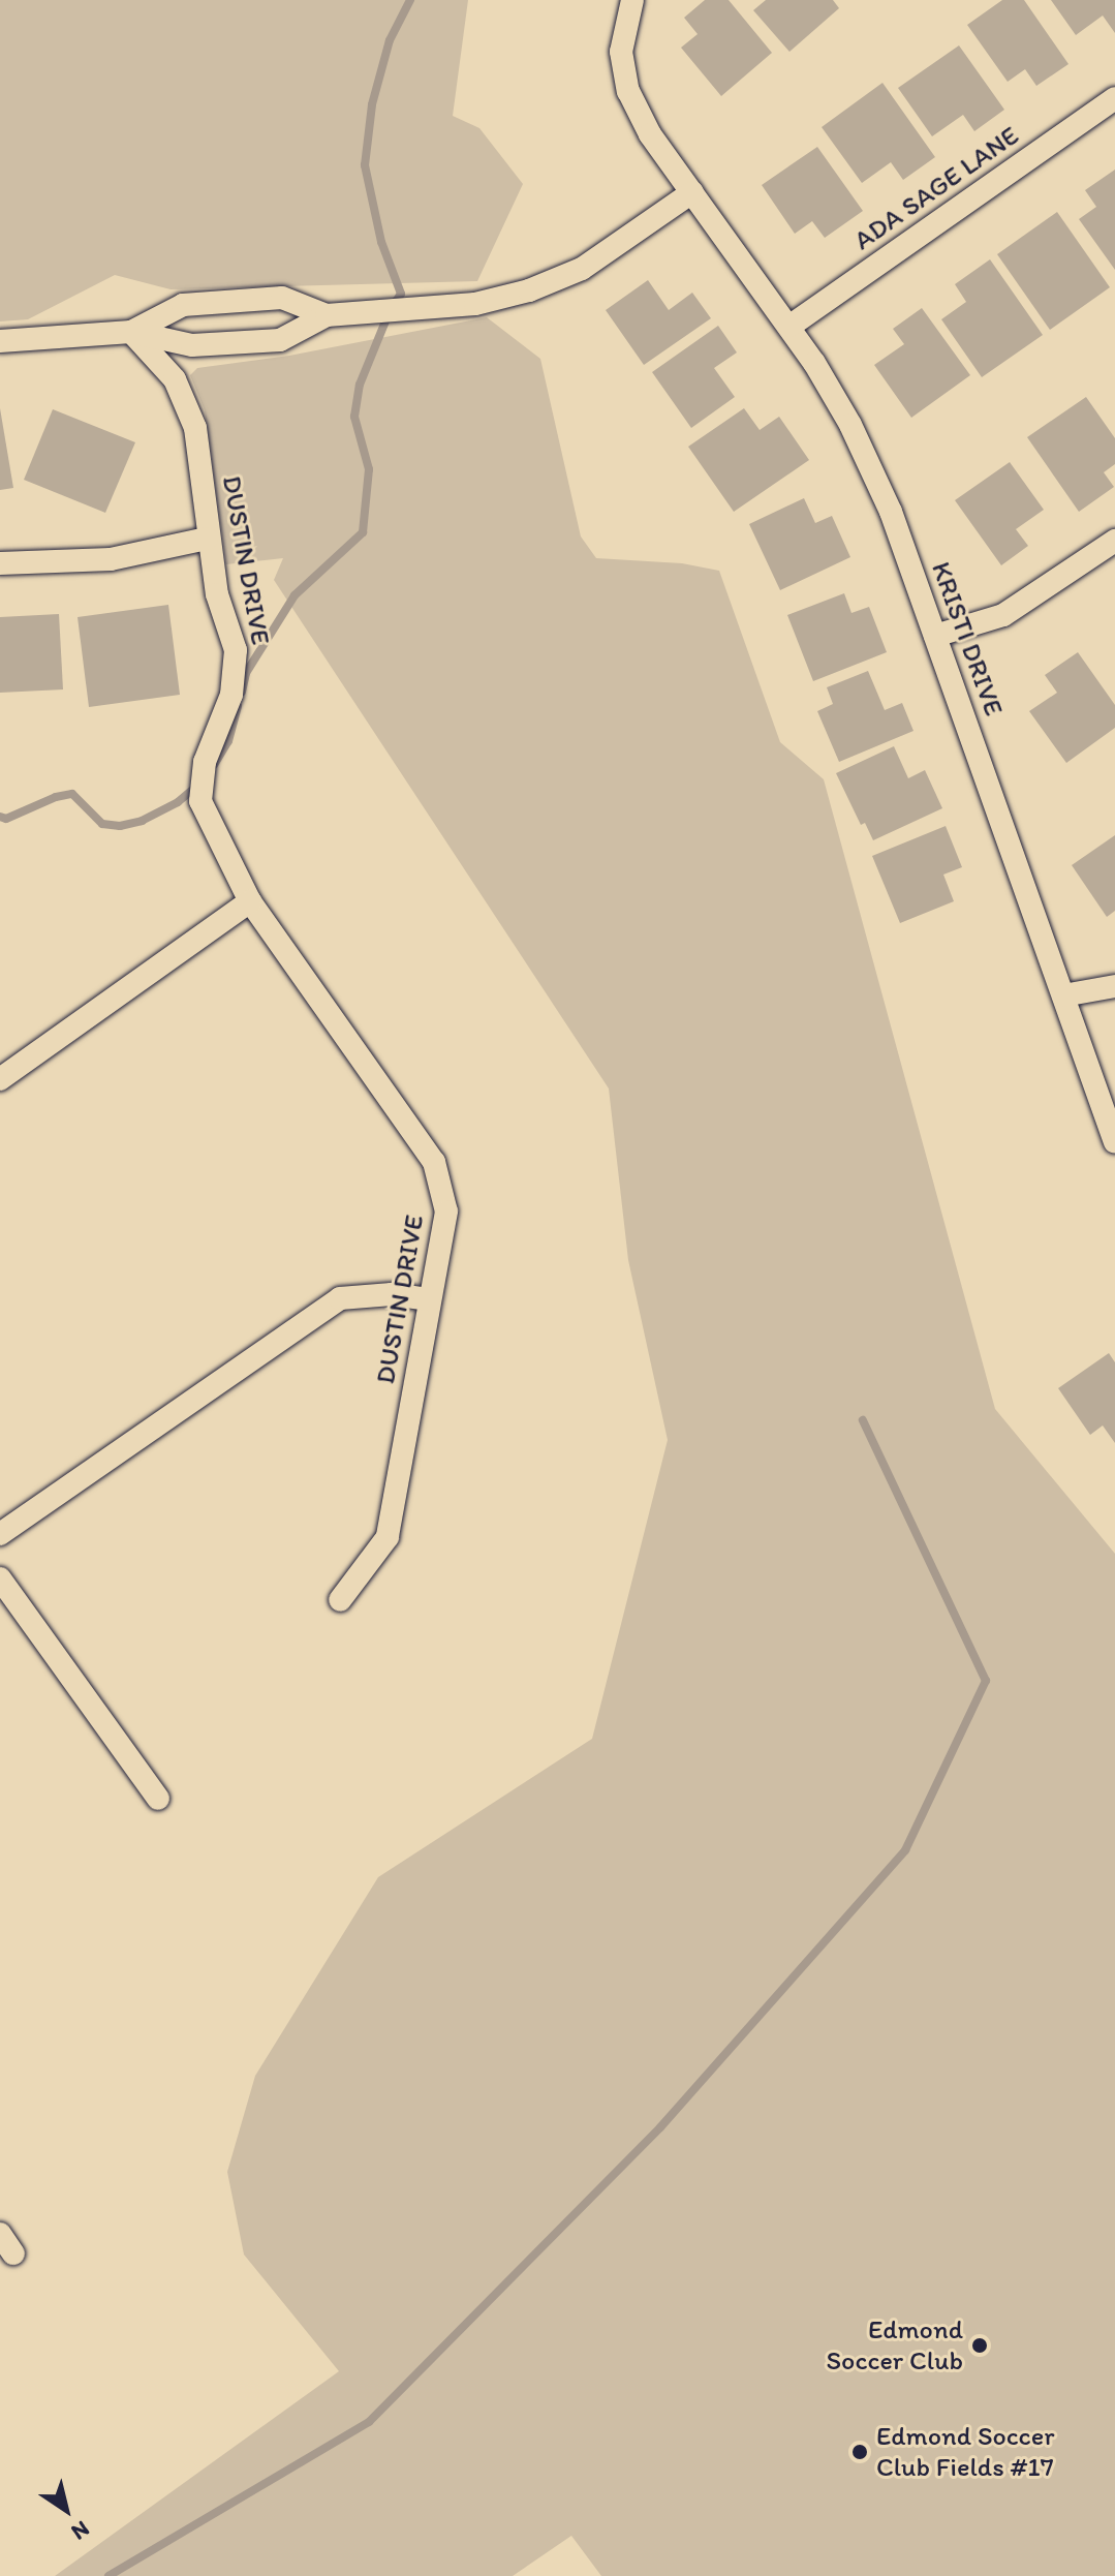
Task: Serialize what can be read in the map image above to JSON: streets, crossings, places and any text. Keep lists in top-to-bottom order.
{
  "streets": {
    "street": ["ADA SAGE LANE", "DUSTIN DRIVE", "KRISTI DRIVE"]
  },
  "crossings": [
    ["ADA SAGE LANE", "KRISTI DRIVE"]
  ],
  "places": ["Edmond Soccer Club", "Edmond Soccer Club Fields #17"],
  "north": "bottom right"
}
